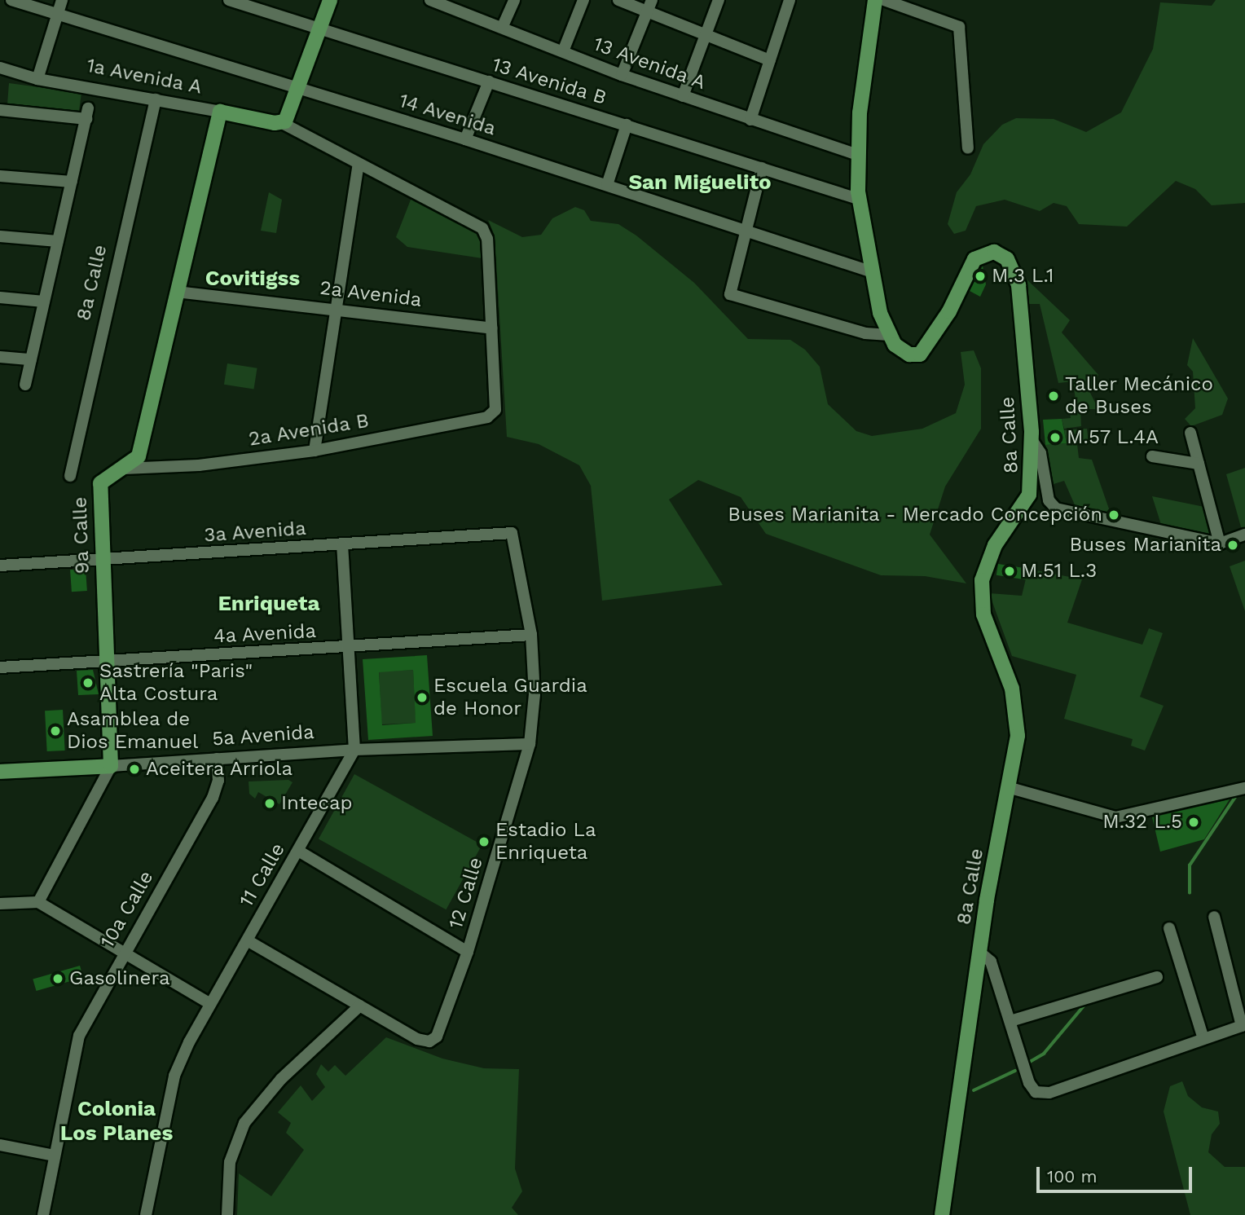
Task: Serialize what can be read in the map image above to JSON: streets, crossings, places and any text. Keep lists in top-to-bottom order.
{
  "streets": {
    "main road": [
      "1a Avenida A",
      "8a Calle",
      "9a Calle",
      "5a Avenida"
    ],
    "street": [
      "13 Avenida A",
      "13 Avenida B",
      "14 Avenida",
      "2a Avenida",
      "2a Avenida B",
      "3a Avenida",
      "4a Avenida",
      "11 Calle",
      "12 Calle",
      "10a Calle"
    ]
  },
  "crossings": [
    ["1a Avenida A", "8a Calle"],
    ["1a Avenida A", "2a Avenida"],
    ["1a Avenida A", "2a Avenida B"],
    ["1a Avenida A", "9a Calle"],
    ["2a Avenida", "2a Avenida B"],
    ["2a Avenida", "9a Calle"],
    ["2a Avenida B", "9a Calle"],
    ["3a Avenida", "9a Calle"],
    ["3a Avenida", "12 Calle"],
    ["9a Calle", "4a Avenida"],
    ["9a Calle", "5a Avenida"],
    ["4a Avenida", "12 Calle"],
    ["5a Avenida", "11 Calle"],
    ["5a Avenida", "12 Calle"],
    ["5a Avenida", "10a Calle"]
  ],
  "districts": [
    "San Miguelito",
    "Covitigss",
    "Enriqueta",
    "Colonia Los Planes"
  ],
  "places": [
    "M.3 L.1",
    "Taller Mecánico de Buses",
    "M.57 L.4A",
    "Buses Marianita - Mercado Concepción",
    "Buses Marianita",
    "M.51 L.3",
    "Sastrería \"Paris\" Alta Costura",
    "Escuela Guardia de Honor",
    "Asamblea de Dios Emanuel",
    "Aceitera Arriola",
    "Intecap",
    "M.32 L.5",
    "Estadio La Enriqueta",
    "Gasolinera"
  ],
  "scale_bar": "100 m"
}
